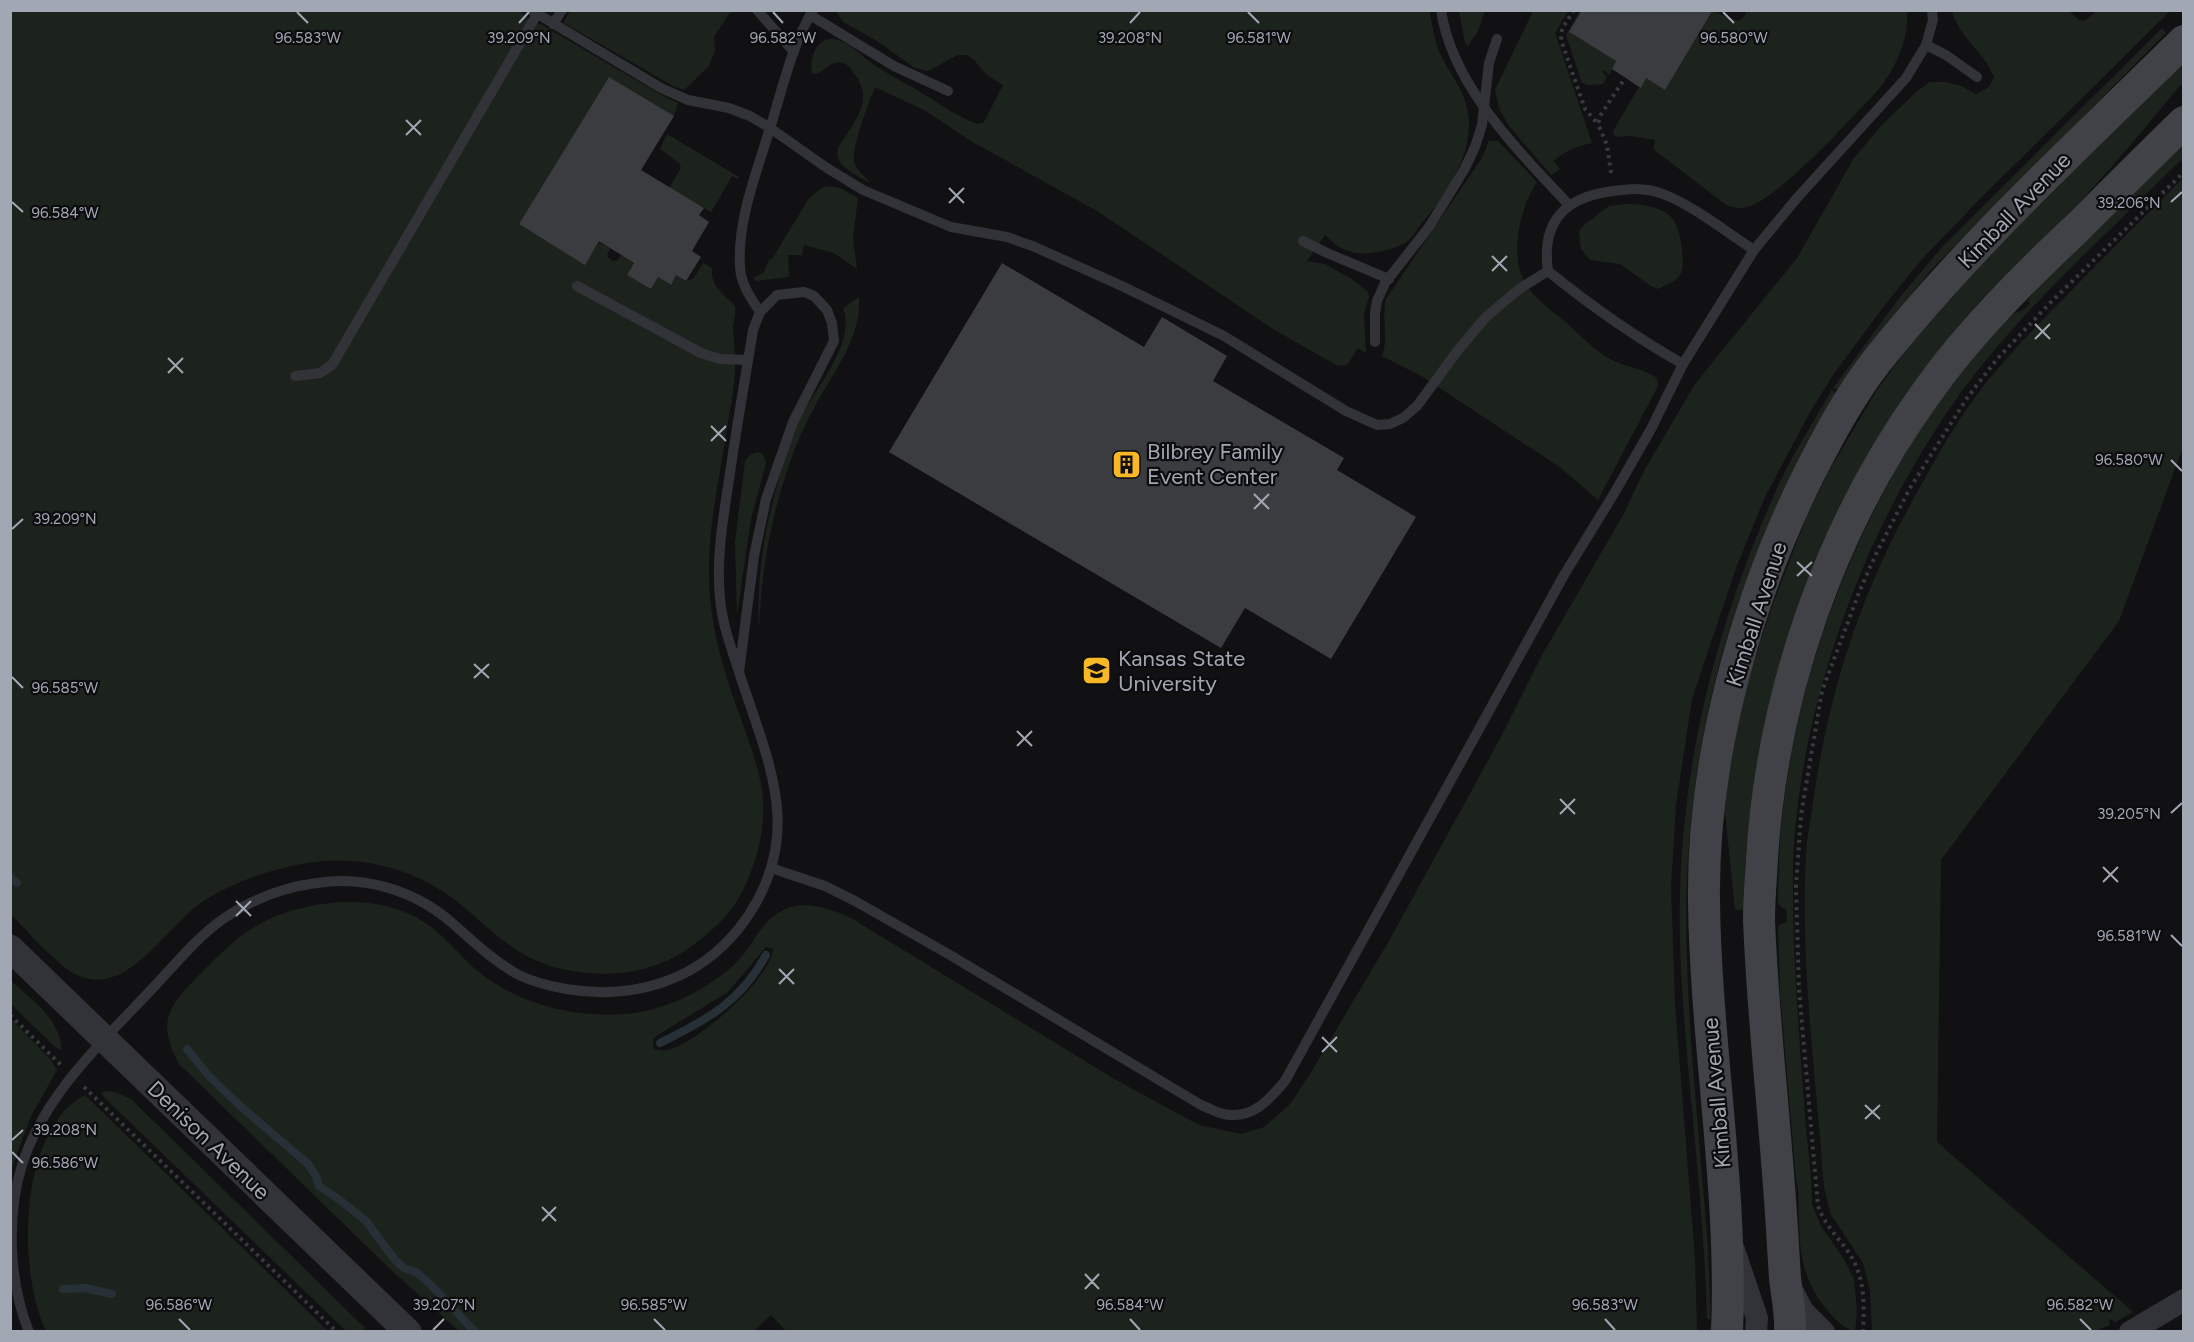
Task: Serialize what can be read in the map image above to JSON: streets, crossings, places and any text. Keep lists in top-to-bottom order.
{
  "streets": {
    "main road": ["Kimball Avenue"],
    "street": ["Denison Avenue"]
  },
  "places": {
    "building": ["Bilbrey Family Event Center"],
    "school or university": ["Kansas State University"]
  },
  "coordinates": [
    "96.583°W",
    "39.209°N",
    "96.582°W",
    "39.208°N",
    "96.581°W",
    "96.580°W",
    "39.206°N",
    "96.584°W",
    "96.585°W",
    "39.205°N",
    "96.586°W",
    "39.207°N"
  ]
}
